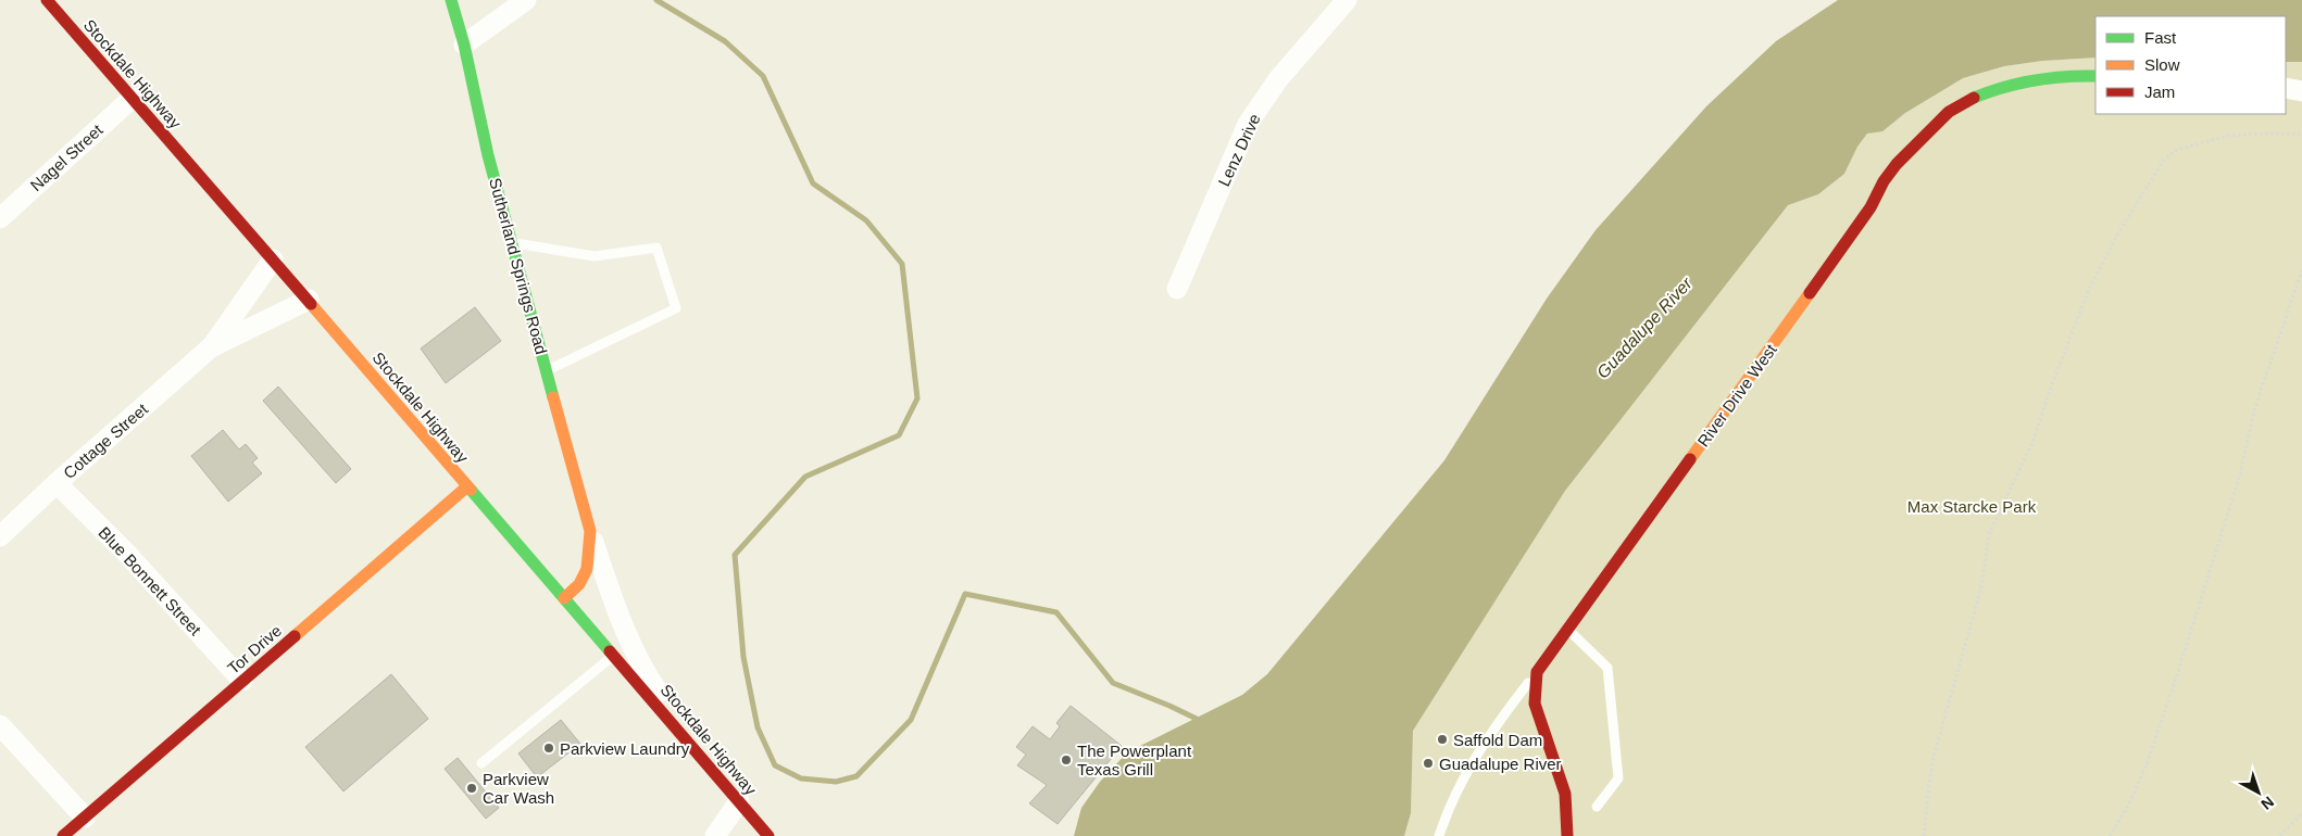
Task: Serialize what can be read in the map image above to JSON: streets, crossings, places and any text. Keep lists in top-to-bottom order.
{
  "streets": {
    "street": [
      "Stockdale Highway",
      "Lenz Drive",
      "Nagel Street",
      "Sutherland Springs Road",
      "River Drive West",
      "Cottage Street",
      "Blue Bonnett Street",
      "Tor Drive"
    ]
  },
  "crossings": [
    ["Stockdale Highway", "Nagel Street"],
    ["Stockdale Highway", "Sutherland Springs Road"],
    ["Stockdale Highway", "Cottage Street"],
    ["Stockdale Highway", "Tor Drive"],
    ["Cottage Street", "Blue Bonnett Street"],
    ["Blue Bonnett Street", "Tor Drive"]
  ],
  "water": ["Guadalupe River"],
  "parks": ["Max Starcke Park"],
  "places": [
    "Saffold Dam",
    "Parkview Laundry",
    "The Powerplant Texas Grill",
    "Guadalupe River",
    "Parkview Car Wash"
  ],
  "legend": ["Fast", "Slow", "Jam"],
  "north": "bottom right"
}
